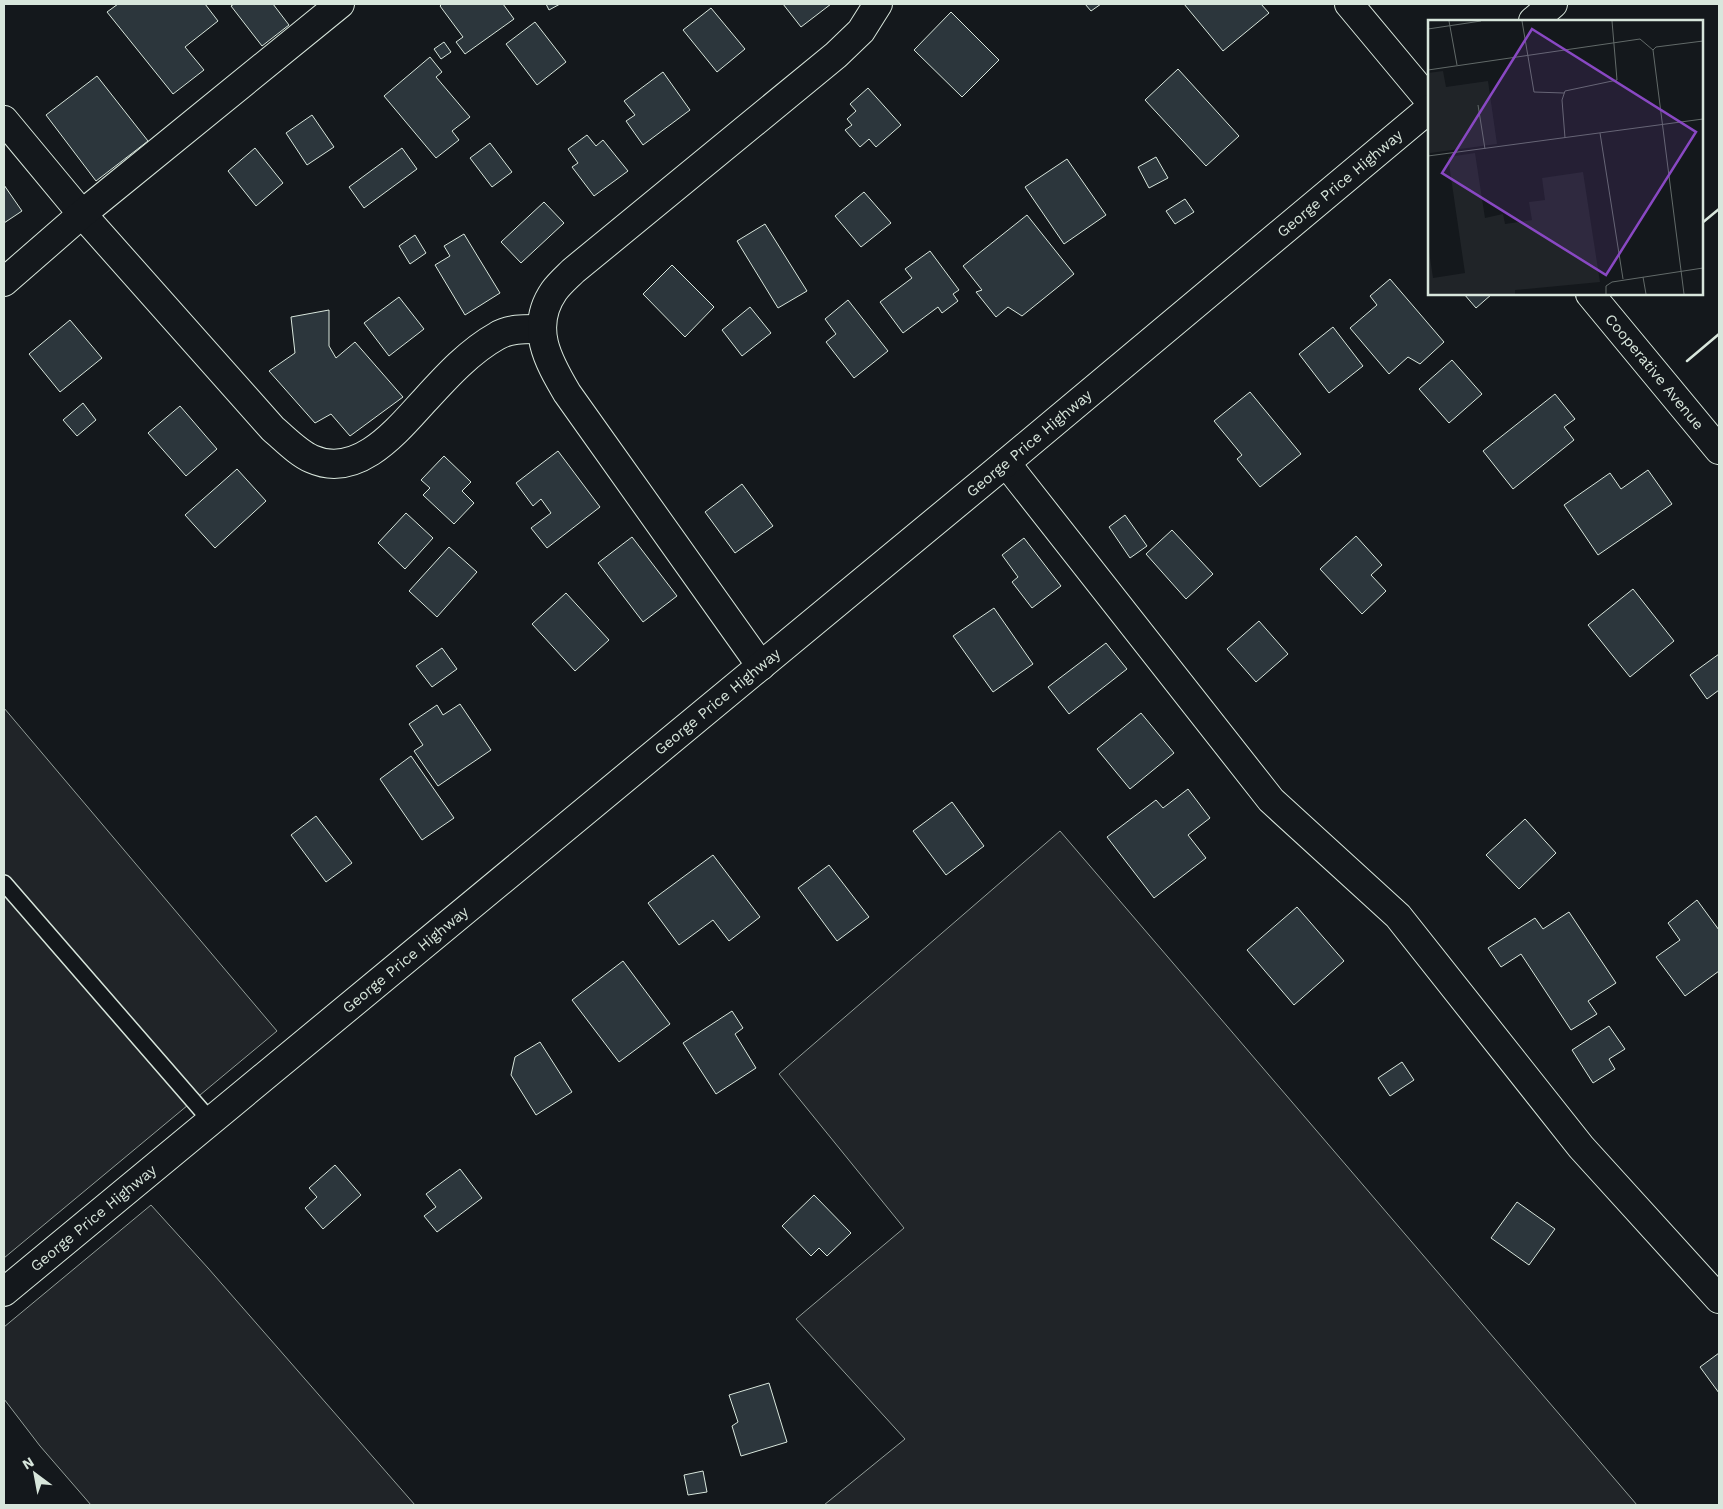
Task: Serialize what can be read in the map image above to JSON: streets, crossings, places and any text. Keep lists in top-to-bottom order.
{
  "streets": {
    "main road": ["George Price Highway", "Cooperative Avenue"]
  },
  "north": "top left"
}
